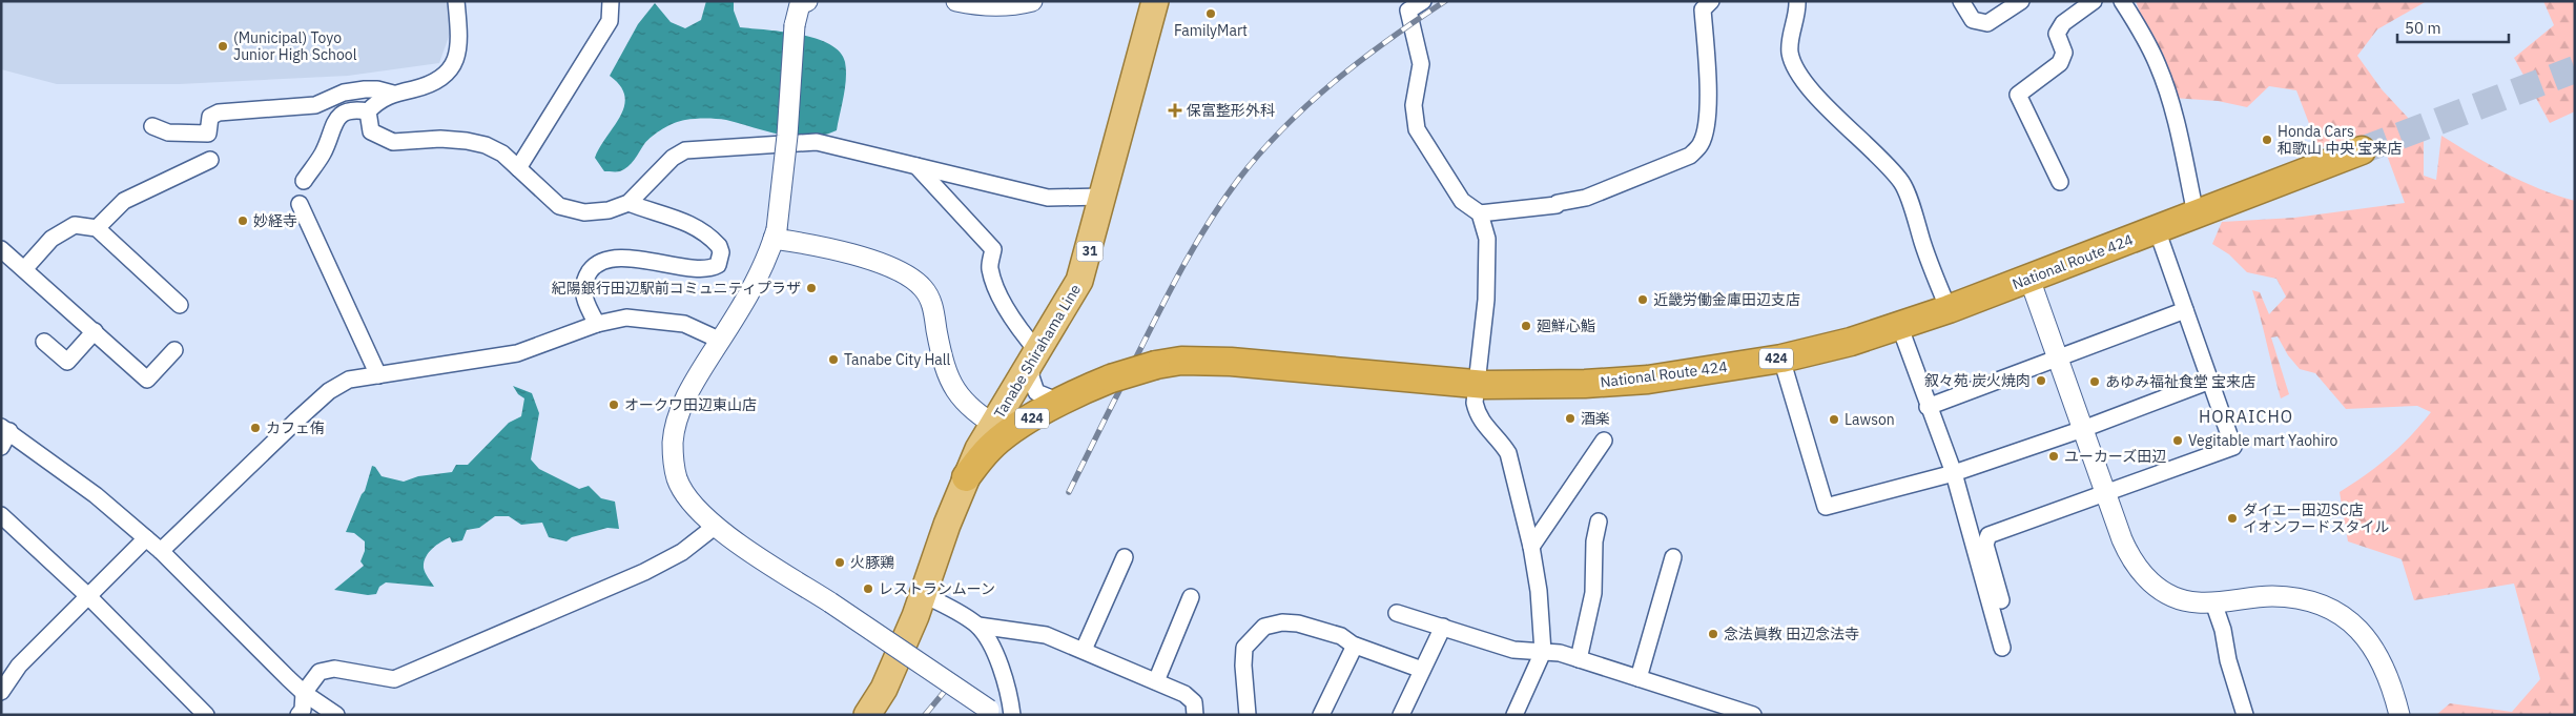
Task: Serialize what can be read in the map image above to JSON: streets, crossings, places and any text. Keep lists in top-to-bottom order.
{
  "streets": {
    "highway": ["National Route 424", "424"],
    "main road": ["31", "Tanabe Shirahama Line"]
  },
  "crossings": [
    ["National Route 424", "Tanabe Shirahama Line"]
  ],
  "districts": ["HORAICHO"],
  "places": {
    "other": [
      "FamilyMart",
      "(Municipal) Toyo Junior High School",
      "Honda Cars 和歌山 中央 宝来店",
      "妙経寺",
      "紀陽銀行田辺駅前コミュニティプラザ",
      "近畿労働金庫田辺支店",
      "廻鮮心鮨",
      "Tanabe City Hall",
      "叙々苑 炭火焼肉",
      "あゆみ福祉食堂 宝来店",
      "オークワ田辺東山店",
      "酒楽",
      "Lawson",
      "カフェ侑",
      "Vegitable mart Yaohiro",
      "ユーカーズ田辺",
      "ダイエー田辺SC店 イオンフードスタイル",
      "火豚鶏",
      "レストランムーン",
      "念法眞教 田辺念法寺"
    ],
    "health": ["保富整形外科"]
  },
  "scale_bar": "50 m"
}
